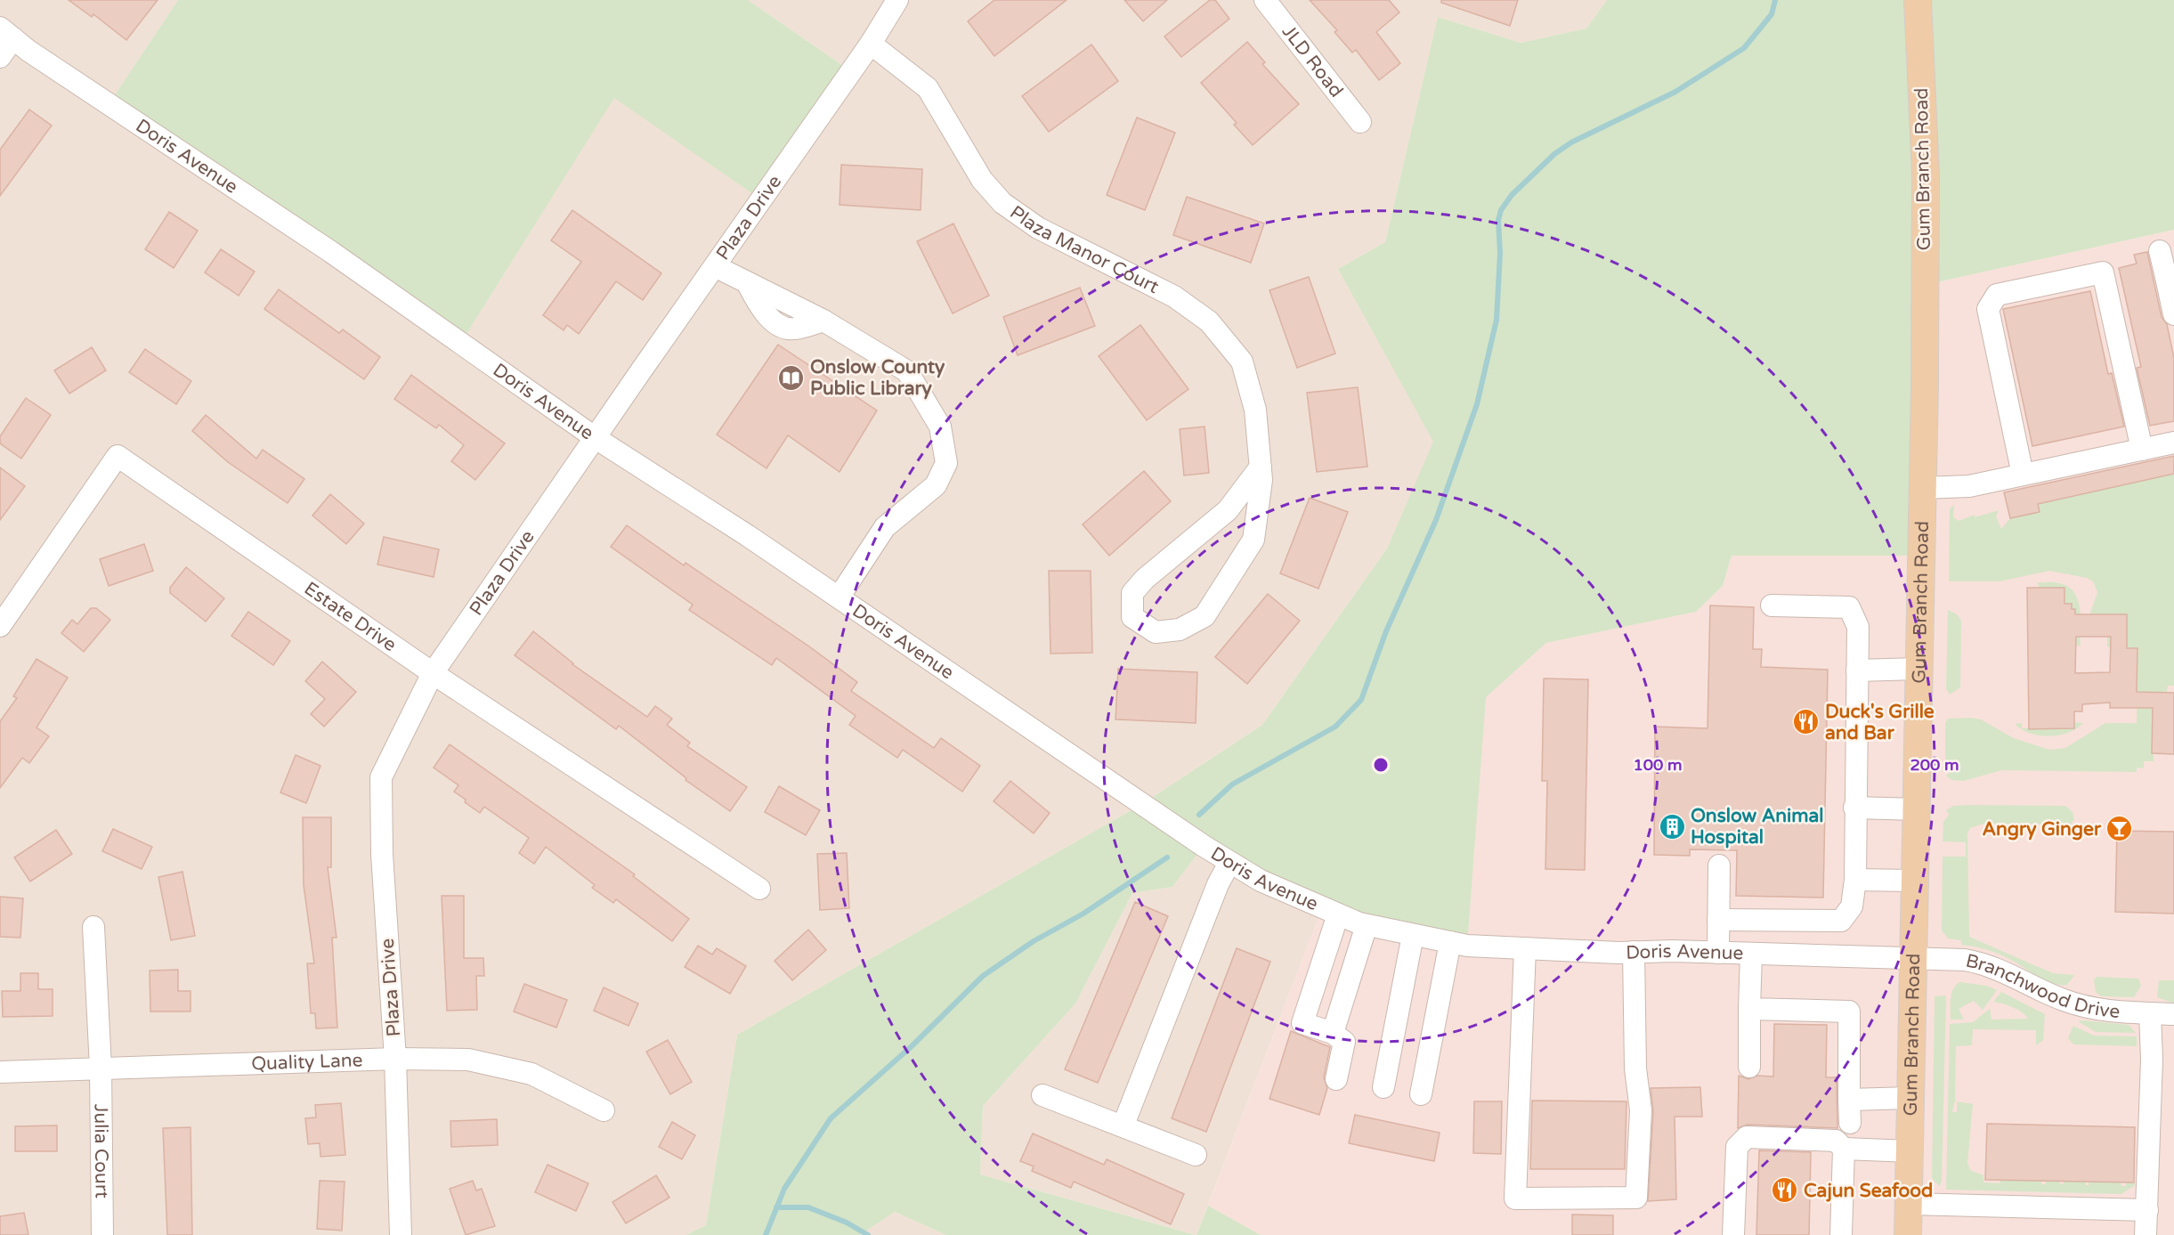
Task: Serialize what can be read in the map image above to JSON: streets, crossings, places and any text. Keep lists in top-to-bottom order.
{
  "streets": {
    "main road": ["Gum Branch Road"],
    "street": [
      "JLD Road",
      "Doris Avenue",
      "Plaza Drive",
      "Plaza Manor Court",
      "Estate Drive",
      "Branchwood Drive",
      "Quality Lane",
      "Julia Court"
    ]
  },
  "crossings": [
    ["Doris Avenue", "Gum Branch Road"],
    ["Doris Avenue", "Plaza Drive"],
    ["Doris Avenue", "Branchwood Drive"],
    ["Gum Branch Road", "Branchwood Drive"],
    ["Plaza Drive", "Plaza Manor Court"],
    ["Plaza Drive", "Estate Drive"],
    ["Plaza Drive", "Quality Lane"],
    ["Quality Lane", "Julia Court"]
  ],
  "places": {
    "library": ["Onslow County Public Library"],
    "restaurant": ["Duck's Grille and Bar", "Cajun Seafood"],
    "building": ["Onslow Animal Hospital"],
    "bar": ["Angry Ginger"]
  },
  "rings": ["100 m", "200 m"]
}
